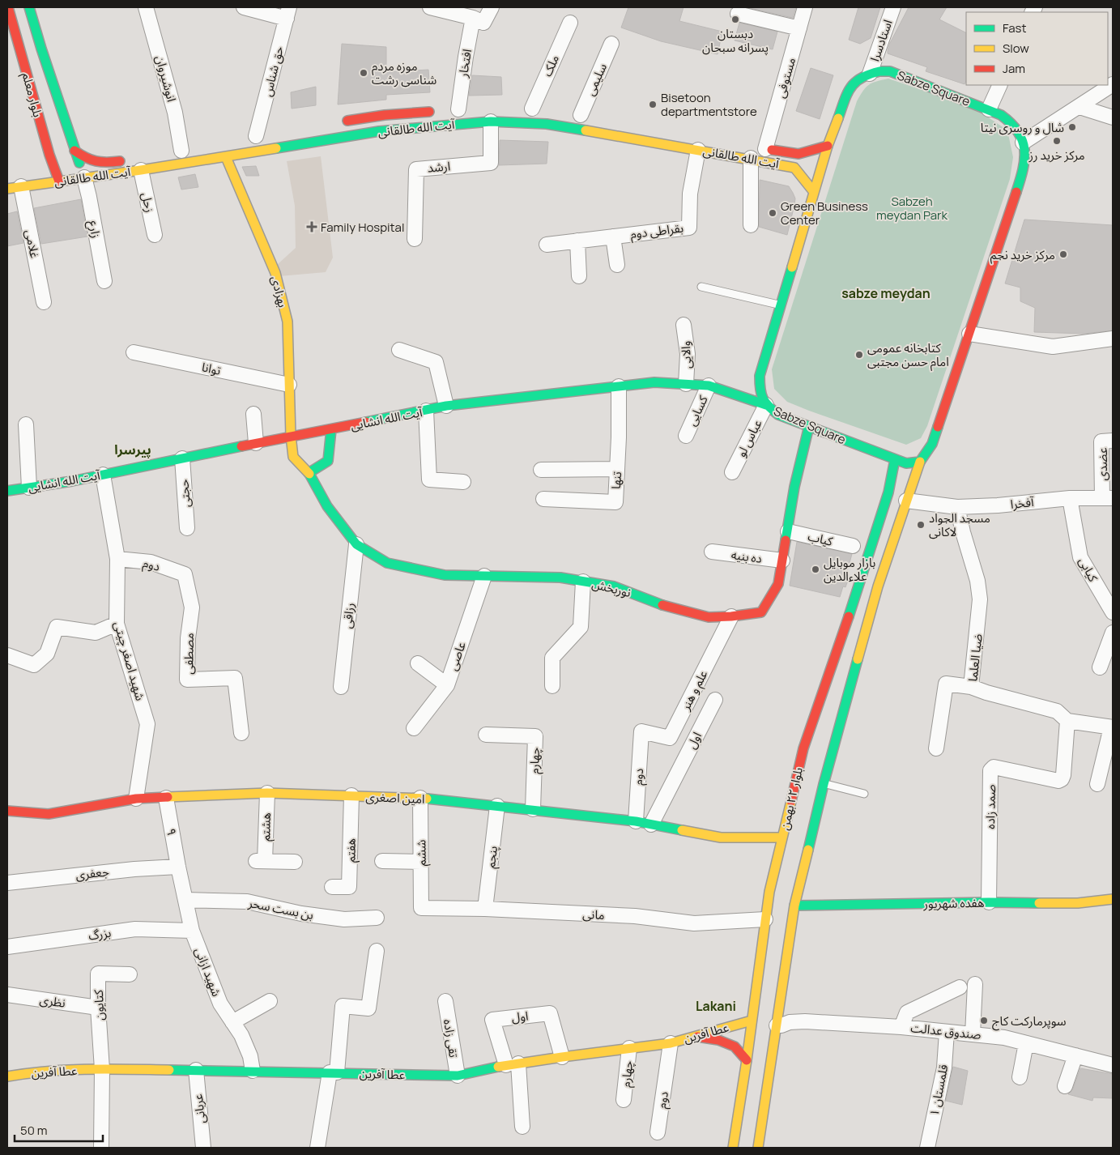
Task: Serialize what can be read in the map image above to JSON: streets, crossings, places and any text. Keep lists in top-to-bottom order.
{
  "streets": {
    "main road": [
      "Sabze Square",
      "بلوار معلم",
      "آیت الله طالقانی",
      "بهزادی",
      "آیت الله انشایی",
      "نوربخش",
      "امین اصغری",
      "بلوار ۲۲ بهمن",
      "هفده شهریور",
      "عطا آفرین"
    ],
    "street": [
      "استادسرا",
      "افتخار",
      "ملک",
      "حق شناس",
      "مستوفی",
      "انوشیروان",
      "سلیمی",
      "ارشد",
      "زحل",
      "زارع",
      "بقراطی دوم",
      "غلامی",
      "والایی",
      "توانا",
      "کسایی",
      "عباس لو",
      "عضدی",
      "تنها",
      "حجتی",
      "آفخرا",
      "کیاب",
      "ده بنیه",
      "دوم",
      "کیابی",
      "رزاقی",
      "مصطفی",
      "عاصی",
      "ضیا العلما",
      "شهید اصغر چیتی",
      "علم و هنر",
      "اول",
      "چهارم",
      "صمد زاده",
      "هشتم",
      "۹",
      "هفتم",
      "ششم",
      "پنجم",
      "جعفری",
      "بن بست سحر",
      "مانی",
      "بزرگ",
      "شهید ازانی",
      "نظری",
      "کتایون",
      "صندوق عدالت",
      "تقی زاده",
      "قلمستان ۱",
      "عربانی"
    ]
  },
  "crossings": [
    ["استادسرا", "Sabze Square"],
    ["مستوفی", "آیت الله طالقانی"],
    ["Sabze Square", "آیت الله طالقانی"],
    ["Sabze Square", "آیت الله انشایی"],
    ["Sabze Square", "عباس لو"],
    ["Sabze Square", "نوربخش"],
    ["Sabze Square", "بلوار ۲۲ بهمن"],
    ["بلوار معلم", "آیت الله طالقانی"],
    ["بلوار معلم", "زارع"],
    ["آیت الله طالقانی", "ارشد"],
    ["آیت الله طالقانی", "زحل"],
    ["آیت الله طالقانی", "زارع"],
    ["آیت الله طالقانی", "بقراطی دوم"],
    ["آیت الله طالقانی", "غلامی"],
    ["آیت الله طالقانی", "بهزادی"],
    ["بهزادی", "توانا"],
    ["بهزادی", "آیت الله انشایی"],
    ["بهزادی", "نوربخش"],
    ["والایی", "آیت الله انشایی"],
    ["کسایی", "آیت الله انشایی"],
    ["آیت الله انشایی", "عباس لو"],
    ["آیت الله انشایی", "تنها"],
    ["آیت الله انشایی", "حجتی"],
    ["آیت الله انشایی", "نوربخش"],
    ["آیت الله انشایی", "شهید اصغر چیتی"],
    ["عضدی", "آفخرا"],
    ["آفخرا", "کیابی"],
    ["آفخرا", "ضیا العلما"],
    ["آفخرا", "بلوار ۲۲ بهمن"],
    ["کیاب", "نوربخش"],
    ["ده بنیه", "نوربخش"],
    ["دوم", "مصطفی"],
    ["دوم", "شهید اصغر چیتی"],
    ["دوم", "علم و هنر"],
    ["دوم", "امین اصغری"],
    ["دوم", "عطا آفرین"],
    ["نوربخش", "رزاقی"],
    ["نوربخش", "عاصی"],
    ["نوربخش", "علم و هنر"],
    ["ضیا العلما", "صمد زاده"],
    ["شهید اصغر چیتی", "امین اصغری"],
    ["اول", "امین اصغری"],
    ["اول", "عطا آفرین"],
    ["چهارم", "امین اصغری"],
    ["چهارم", "عطا آفرین"],
    ["امین اصغری", "بلوار ۲۲ بهمن"],
    ["امین اصغری", "هشتم"],
    ["امین اصغری", "۹"],
    ["امین اصغری", "هفتم"],
    ["امین اصغری", "ششم"],
    ["امین اصغری", "پنجم"],
    ["بلوار ۲۲ بهمن", "هفده شهریور"],
    ["بلوار ۲۲ بهمن", "مانی"],
    ["بلوار ۲۲ بهمن", "صندوق عدالت"],
    ["بلوار ۲۲ بهمن", "عطا آفرین"],
    ["صمد زاده", "هفده شهریور"],
    ["۹", "جعفری"],
    ["۹", "شهید ازانی"],
    ["ششم", "مانی"],
    ["پنجم", "مانی"],
    ["جعفری", "شهید ازانی"],
    ["بن بست سحر", "شهید ازانی"],
    ["بزرگ", "شهید ازانی"],
    ["شهید ازانی", "عطا آفرین"],
    ["نظری", "کتایون"],
    ["کتایون", "عطا آفرین"],
    ["صندوق عدالت", "قلمستان ۱"],
    ["عطا آفرین", "تقی زاده"],
    ["عطا آفرین", "عربانی"]
  ],
  "districts": ["sabze meydan", "پیرسرا", "Lakani"],
  "parks": ["Sabzeh meydan Park"],
  "places": {
    "other": [
      "دبستان پسرانه سبحان",
      "موزه مردم شناسی رشت",
      "Bisetoon departmentstore",
      "شال و روسری نیتا",
      "مرکز خرید رز",
      "Green Business Center",
      "مرکز خرید نجم",
      "کتابخانه عمومی امام حسن مجتبی",
      "مسجد الجواد لاکانی",
      "بازار موبایل علاءالدین",
      "سوپرمارکت کاج"
    ],
    "health": ["Family Hospital"]
  },
  "legend": ["Fast", "Slow", "Jam"],
  "scale_bar": "50 m"
}
